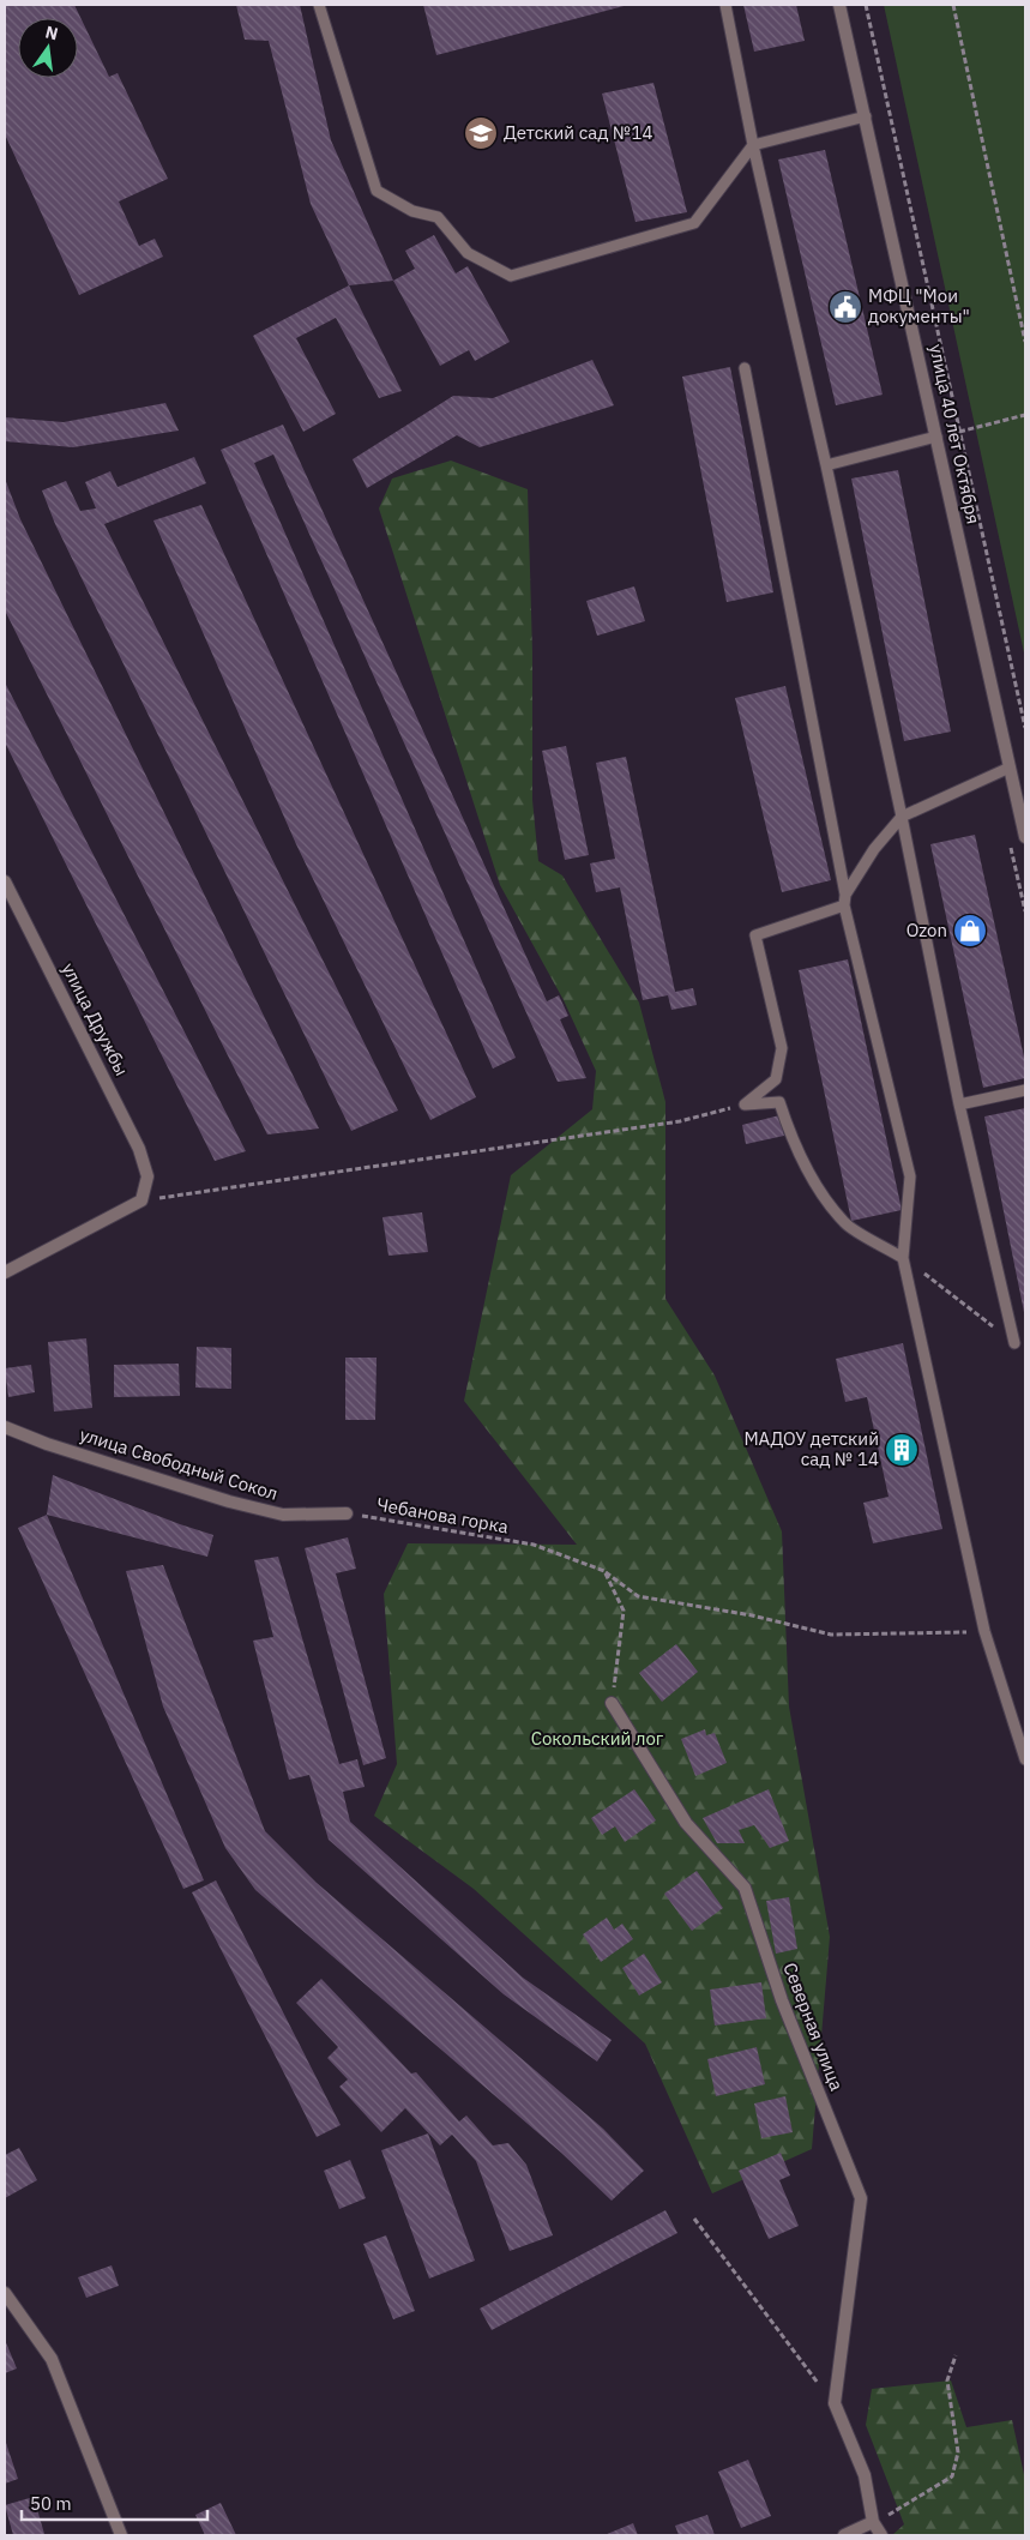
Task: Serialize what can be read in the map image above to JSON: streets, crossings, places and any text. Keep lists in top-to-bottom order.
{
  "streets": {
    "street": [
      "улица 40 лет Октября",
      "улица Дружбы",
      "улица Свободный Сокол",
      "Северная улица"
    ],
    "path": ["Чебанова горка"]
  },
  "crossings": [
    ["улица Свободный Сокол", "Чебанова горка"]
  ],
  "parks": ["Сокольский лог"],
  "places": {
    "school or university": ["Детский сад №14"],
    "public building": ["МФЦ \"Мои документы\""],
    "shop": ["Ozon"],
    "building": ["МАДОУ детский сад № 14"]
  },
  "scale_bar": "50 m",
  "north": "top"
}
